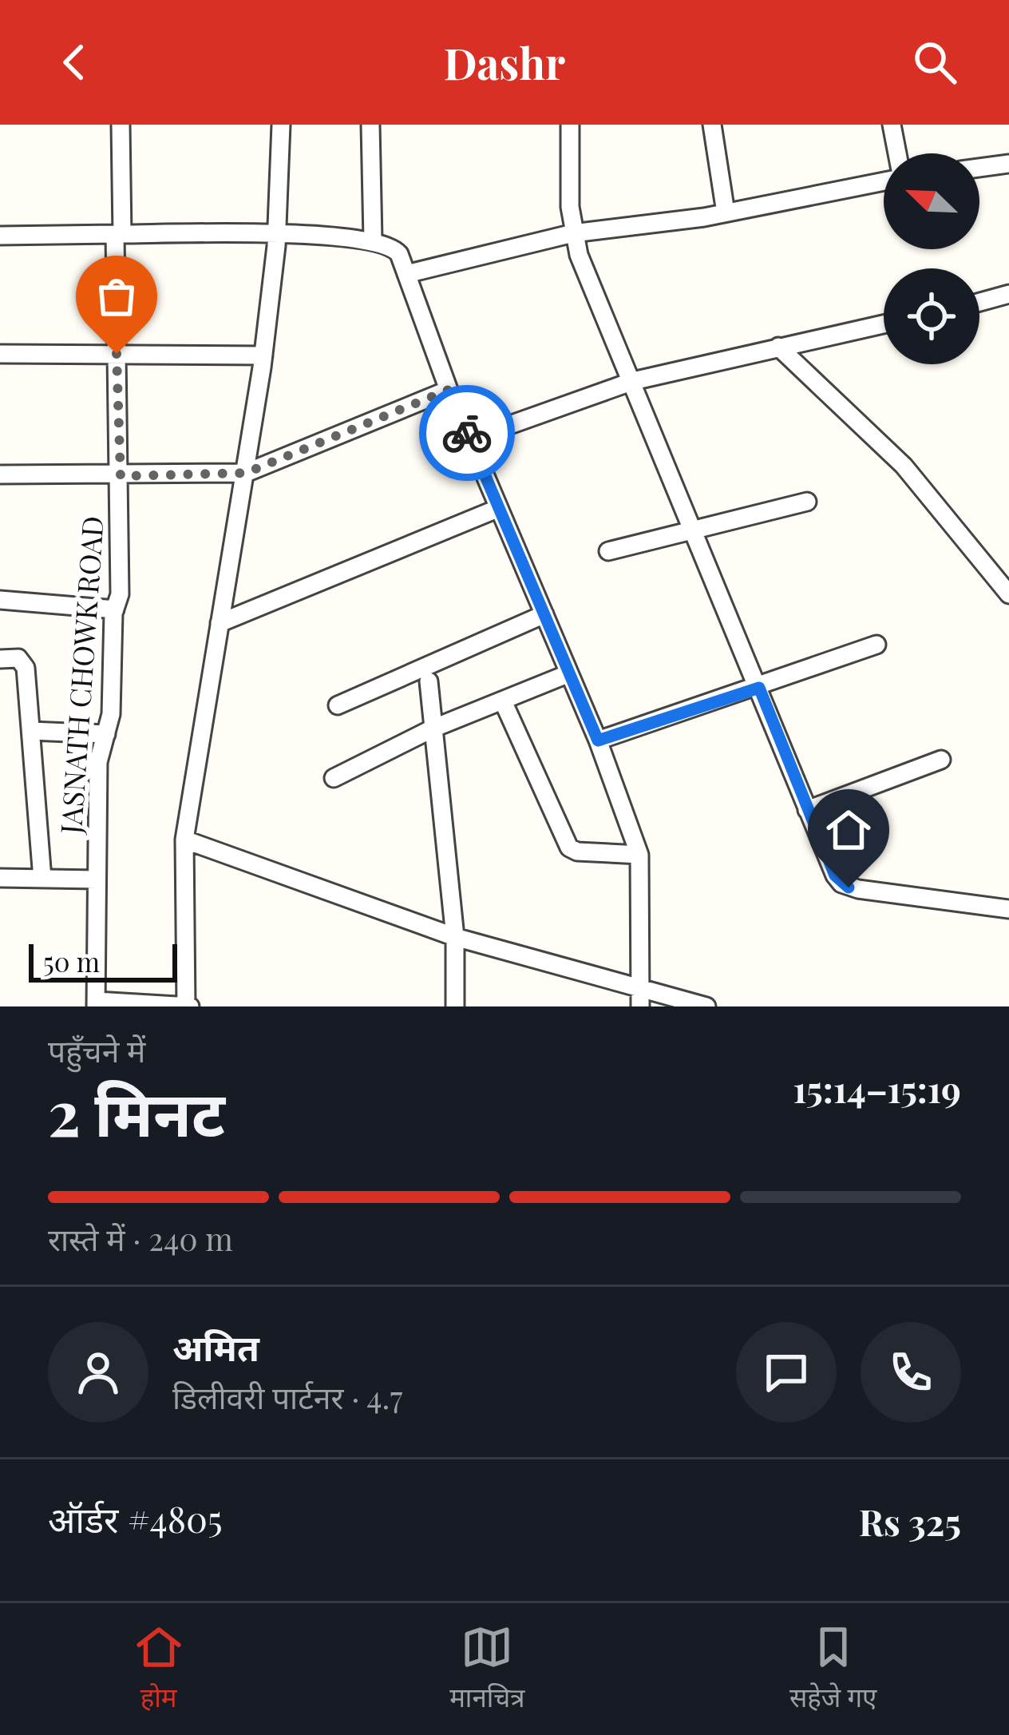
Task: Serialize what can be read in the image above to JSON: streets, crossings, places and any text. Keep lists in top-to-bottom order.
{
  "streets": {
    "street": ["JASNATH CHOWK ROAD"]
  },
  "scale_bar": "50 m",
  "north": "top left",
  "page": {
    "header": "Dashr",
    "scale": "50 m",
    "heading": ["2 मिनट", "पहुँचने में", "15:14–15:19"],
    "panel": [
      "अमित",
      "डिलीवरी पार्टनर · 4.7",
      "ऑर्डर #4805",
      "Rs 325"
    ],
    "bar": "रास्ते में · 240 m",
    "tabs": ["होम", "मानचित्र", "सहेजे गए"]
  }
}
